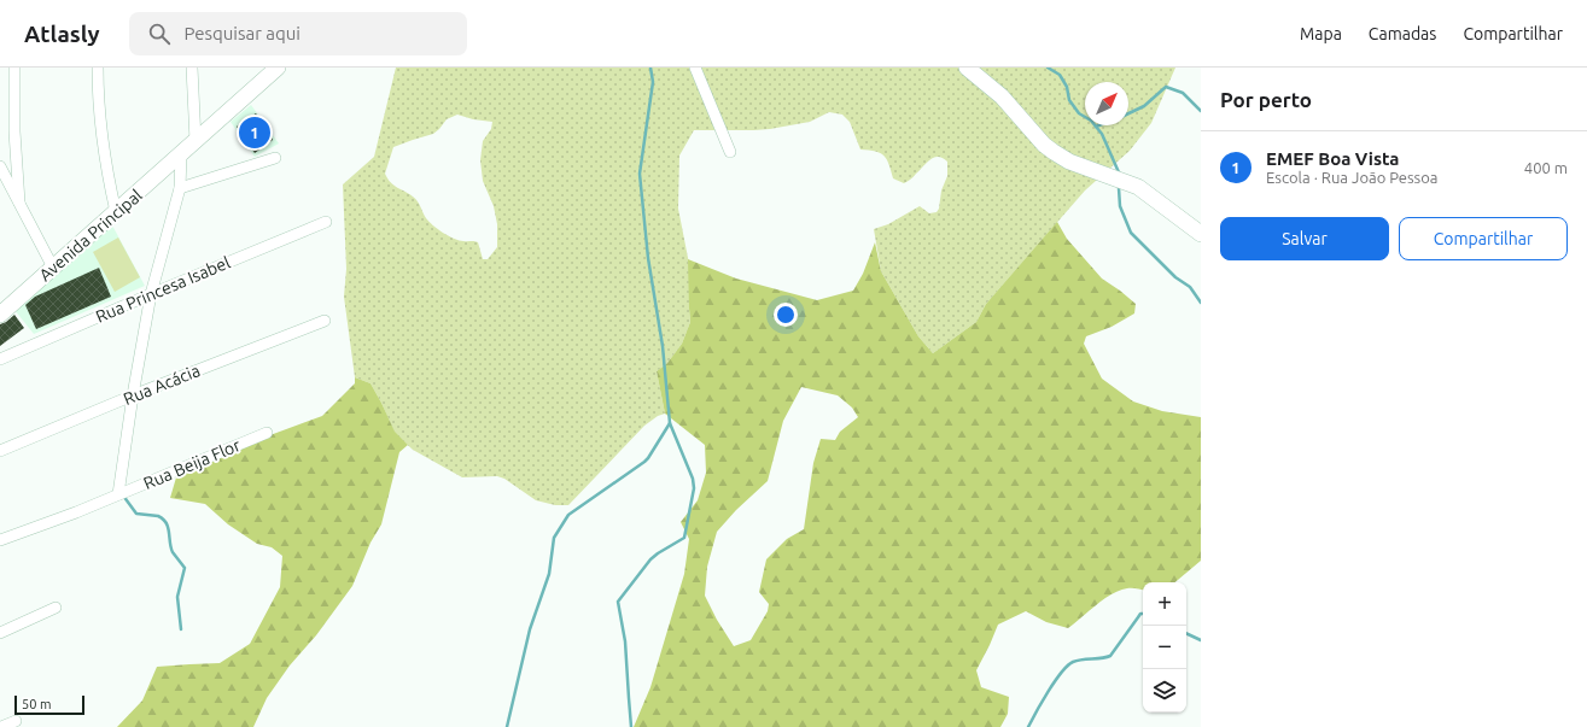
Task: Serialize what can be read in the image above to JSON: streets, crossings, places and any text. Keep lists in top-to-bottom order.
{
  "streets": {
    "street": [
      "Avenida Principal",
      "Rua Princesa Isabel",
      "Rua Acácia",
      "Rua Beija Flor"
    ]
  },
  "crossings": [
    ["Rua Princesa Isabel", "Rua Beija Flor"],
    ["Rua Acácia", "Rua Beija Flor"]
  ],
  "scale_bar": "50 m",
  "north": "top right",
  "page": {
    "header": "Atlasly",
    "search": "Pesquisar aqui",
    "nav": ["Mapa", "Camadas", "Compartilhar"],
    "heading": "Por perto",
    "pins": "1",
    "list": [
      {
        "mark": "1",
        "name": "EMEF Boa Vista",
        "note": "Escola · Rua João Pessoa",
        "value": "400 m"
      }
    ],
    "buttons": ["Salvar", "Compartilhar"],
    "map_buttons": ["+", "−"],
    "scale": "50 m"
  }
}
